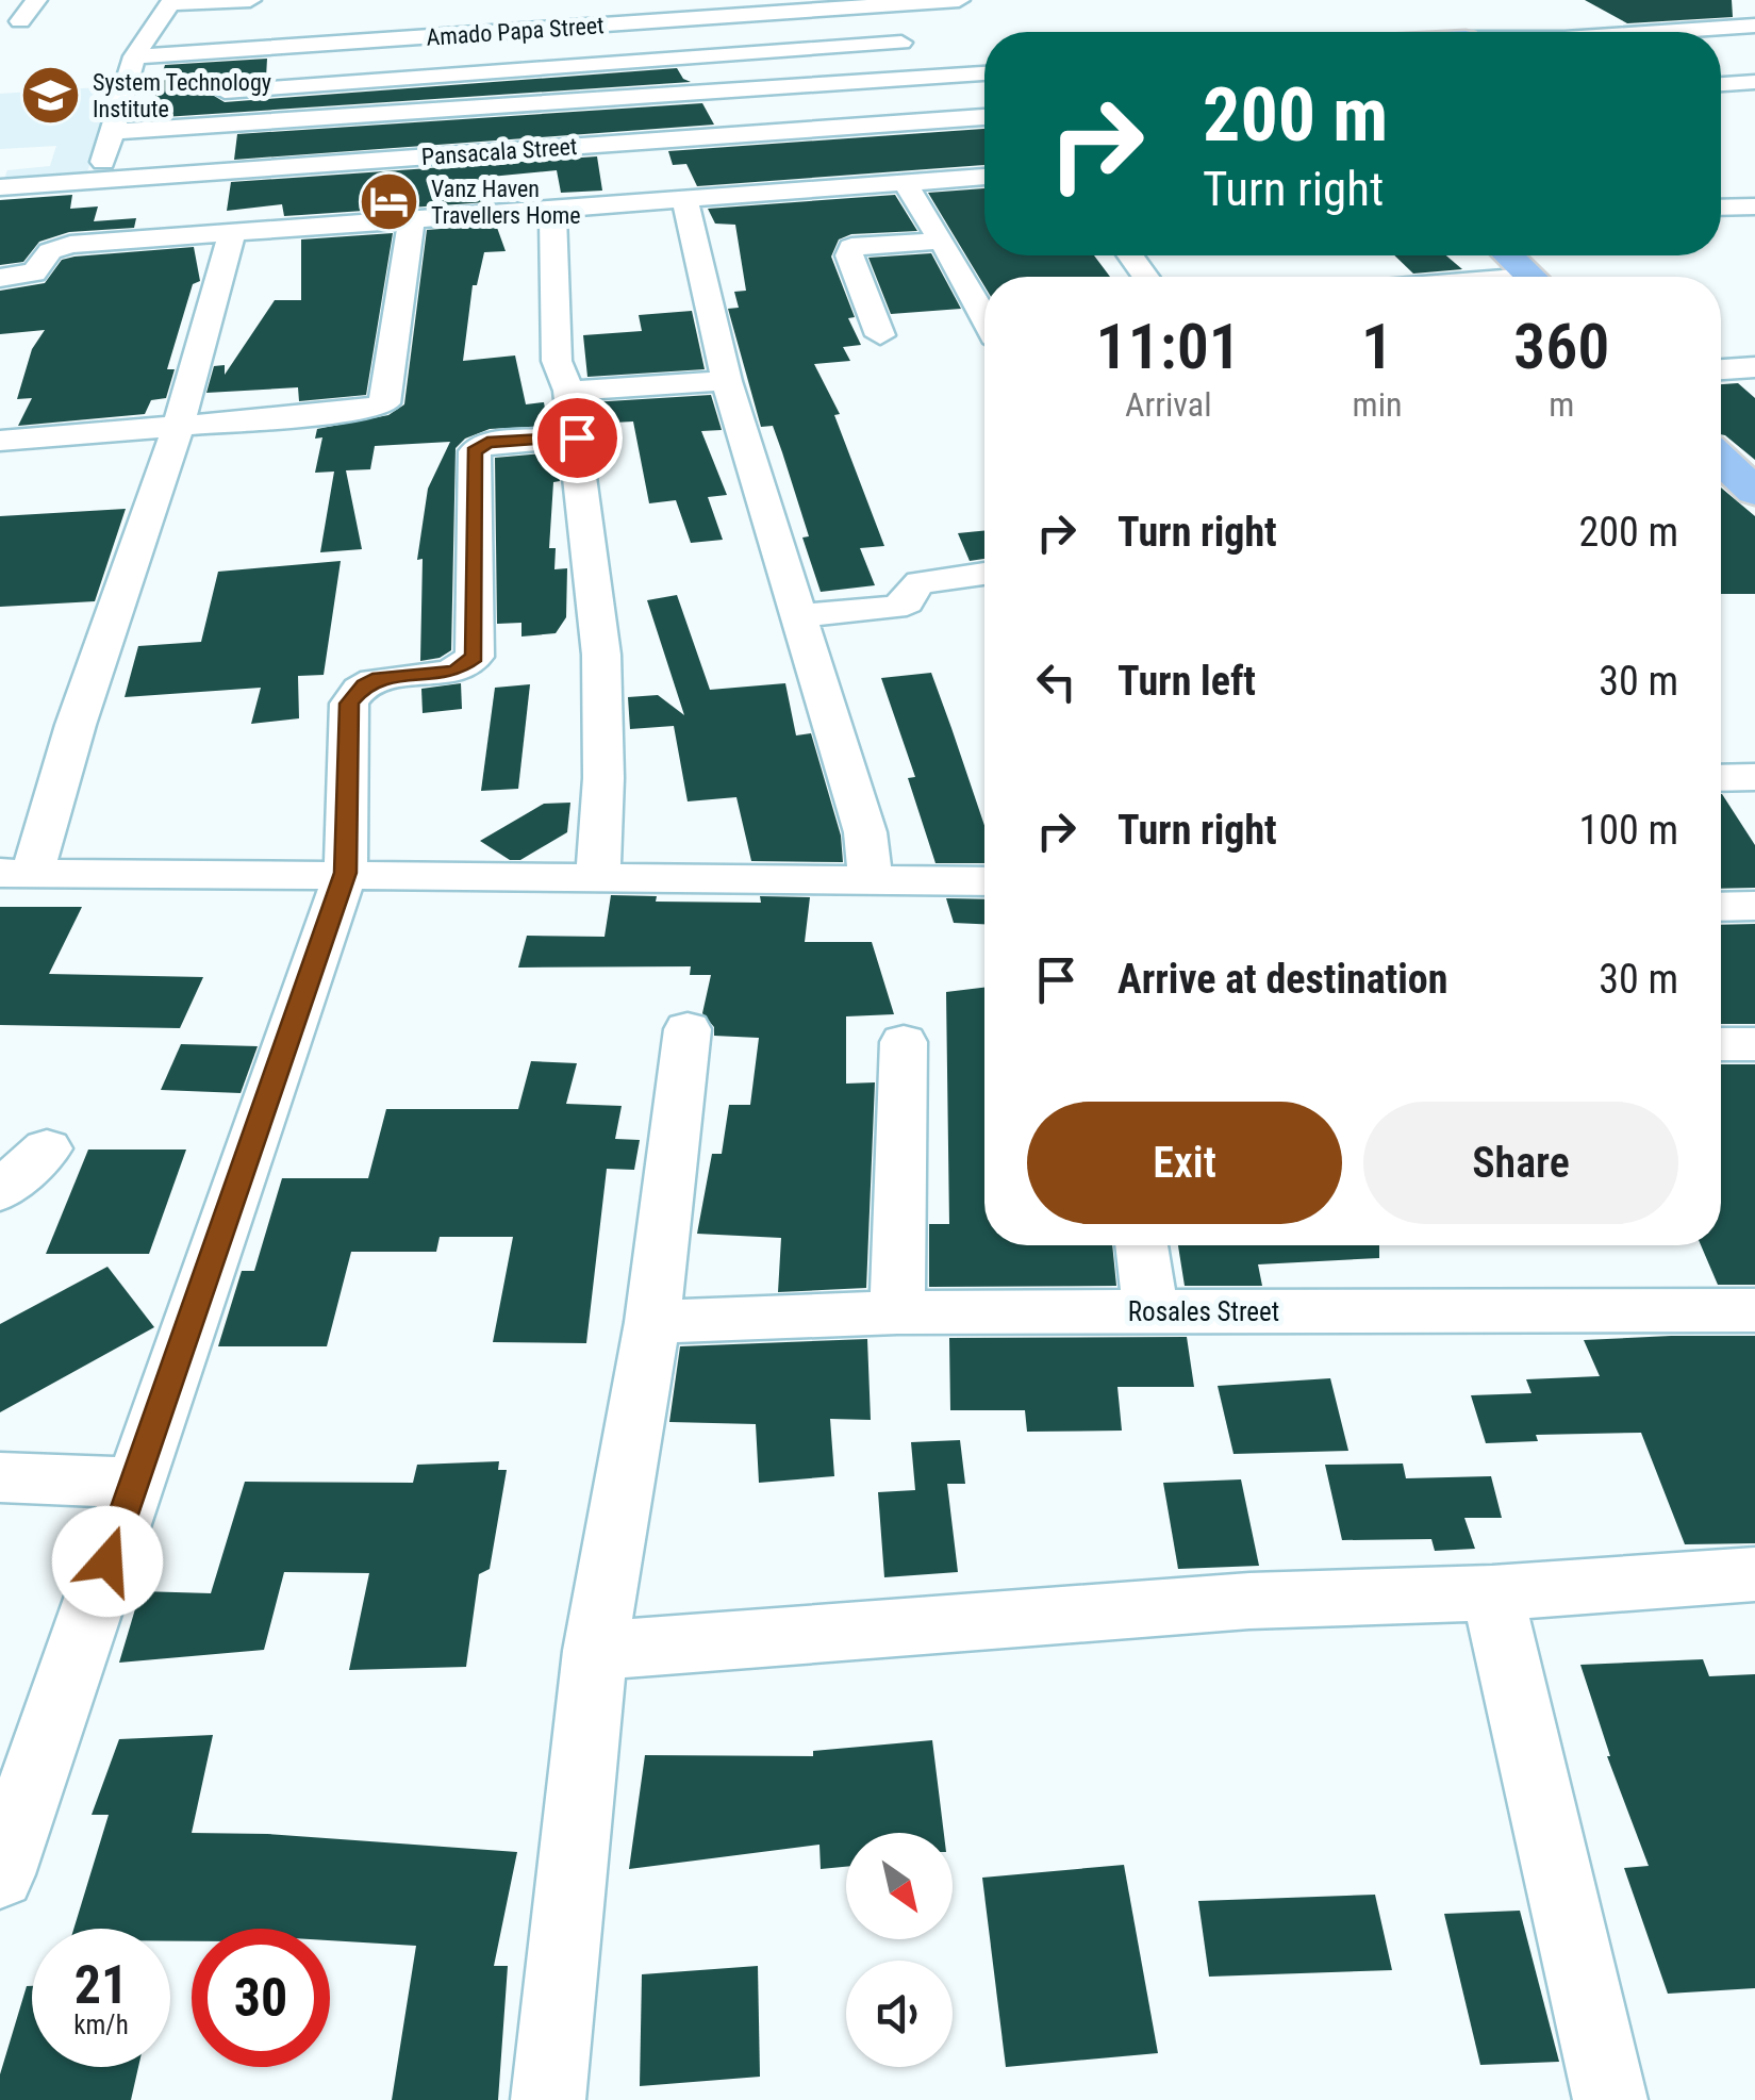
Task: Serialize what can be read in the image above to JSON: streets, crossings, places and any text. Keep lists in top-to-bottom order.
{
  "streets": {
    "street": ["Amado Papa Street", "Pansacala Street", "Rosales Street"]
  },
  "places": {
    "school or university": ["System Technology Institute"],
    "hotel": ["Vanz Haven Travellers Home"]
  },
  "north": "bottom right",
  "page": {
    "turn": ["200 m", "Turn right"],
    "eta": [
      "11:01",
      "Arrival",
      "1",
      "min",
      "360",
      "m"
    ],
    "list": [
      {
        "name": "Turn right",
        "value": "200 m"
      },
      {
        "name": "Turn left",
        "value": "30 m"
      },
      {
        "name": "Turn right",
        "value": "100 m"
      },
      {
        "name": "Arrive at destination",
        "value": "30 m"
      }
    ],
    "buttons": ["Exit", "Share"],
    "speed": "21 km/h",
    "limit": "30"
  }
}
